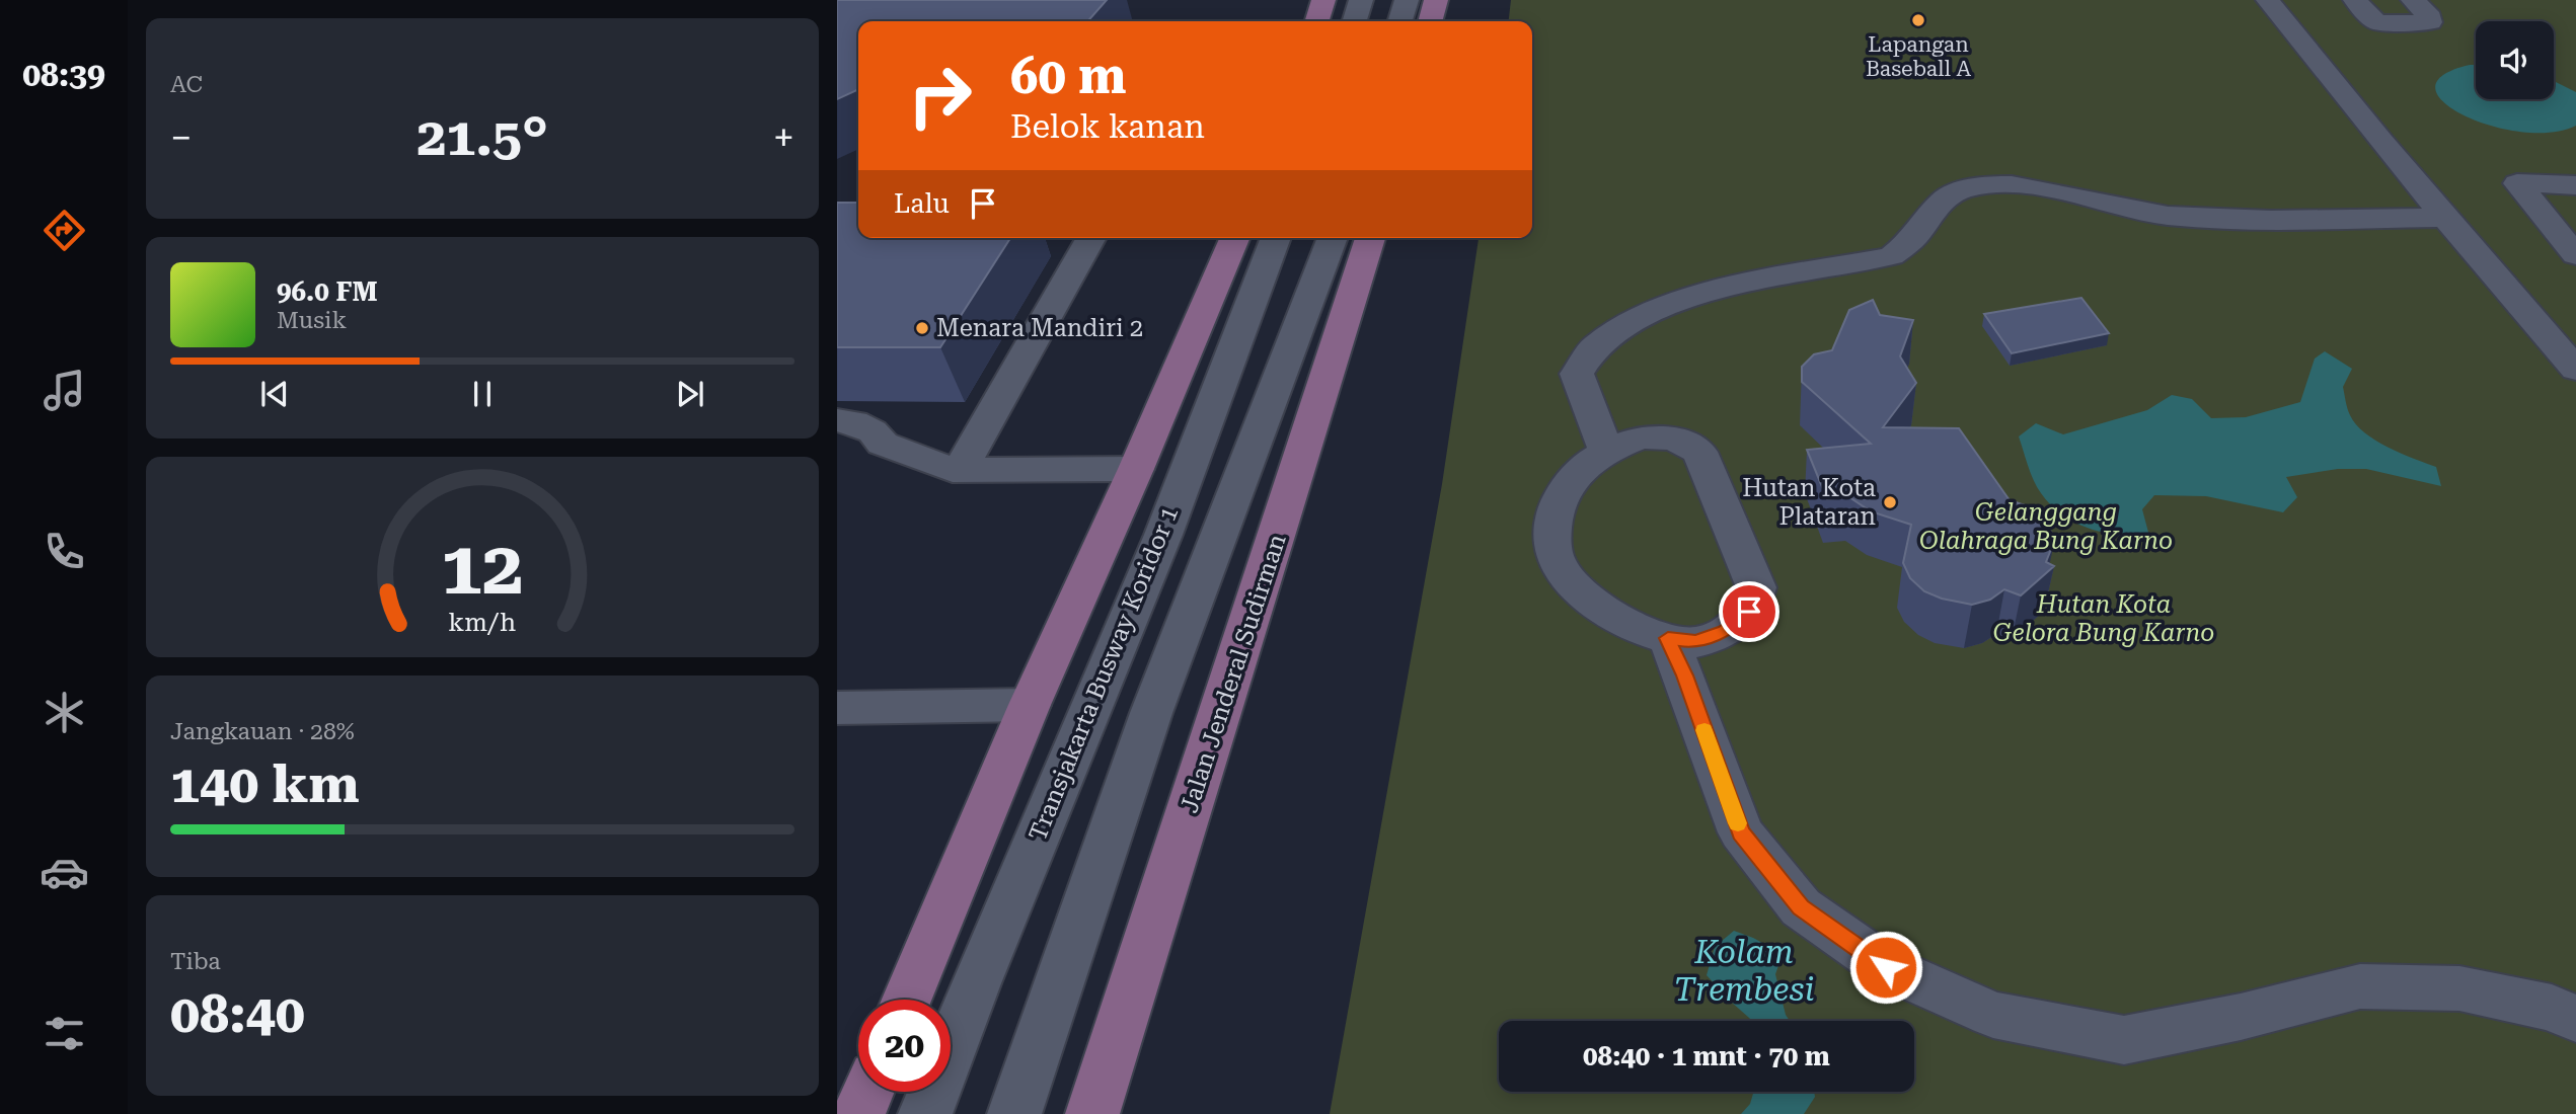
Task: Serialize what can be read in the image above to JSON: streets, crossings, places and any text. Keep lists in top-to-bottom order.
{
  "streets": {
    "main road": ["Jalan Jenderal Sudirman"],
    "lane": ["Transjakarta Busway Koridor 1"]
  },
  "water": ["Kolam Trembesi"],
  "parks": ["Gelanggang Olahraga Bung Karno", "Hutan Kota Gelora Bung Karno"],
  "places": ["Lapangan Baseball A", "Menara Mandiri 2", "Hutan Kota Plataran"],
  "page": {
    "tabs": "08:39",
    "tile": [
      "AC",
      ["Jangkauan · 28%", "140 km"],
      ["Tiba", "08:40"]
    ],
    "turn": ["60 m", "Belok kanan"],
    "heat": ["−", "21.5°", "+"],
    "then": "Lalu",
    "song": ["96.0 FM", "Musik"],
    "limit": "20",
    "trip": "08:40 · 1 mnt · 70 m",
    "gauge": ["12", "km/h"]
  }
}
